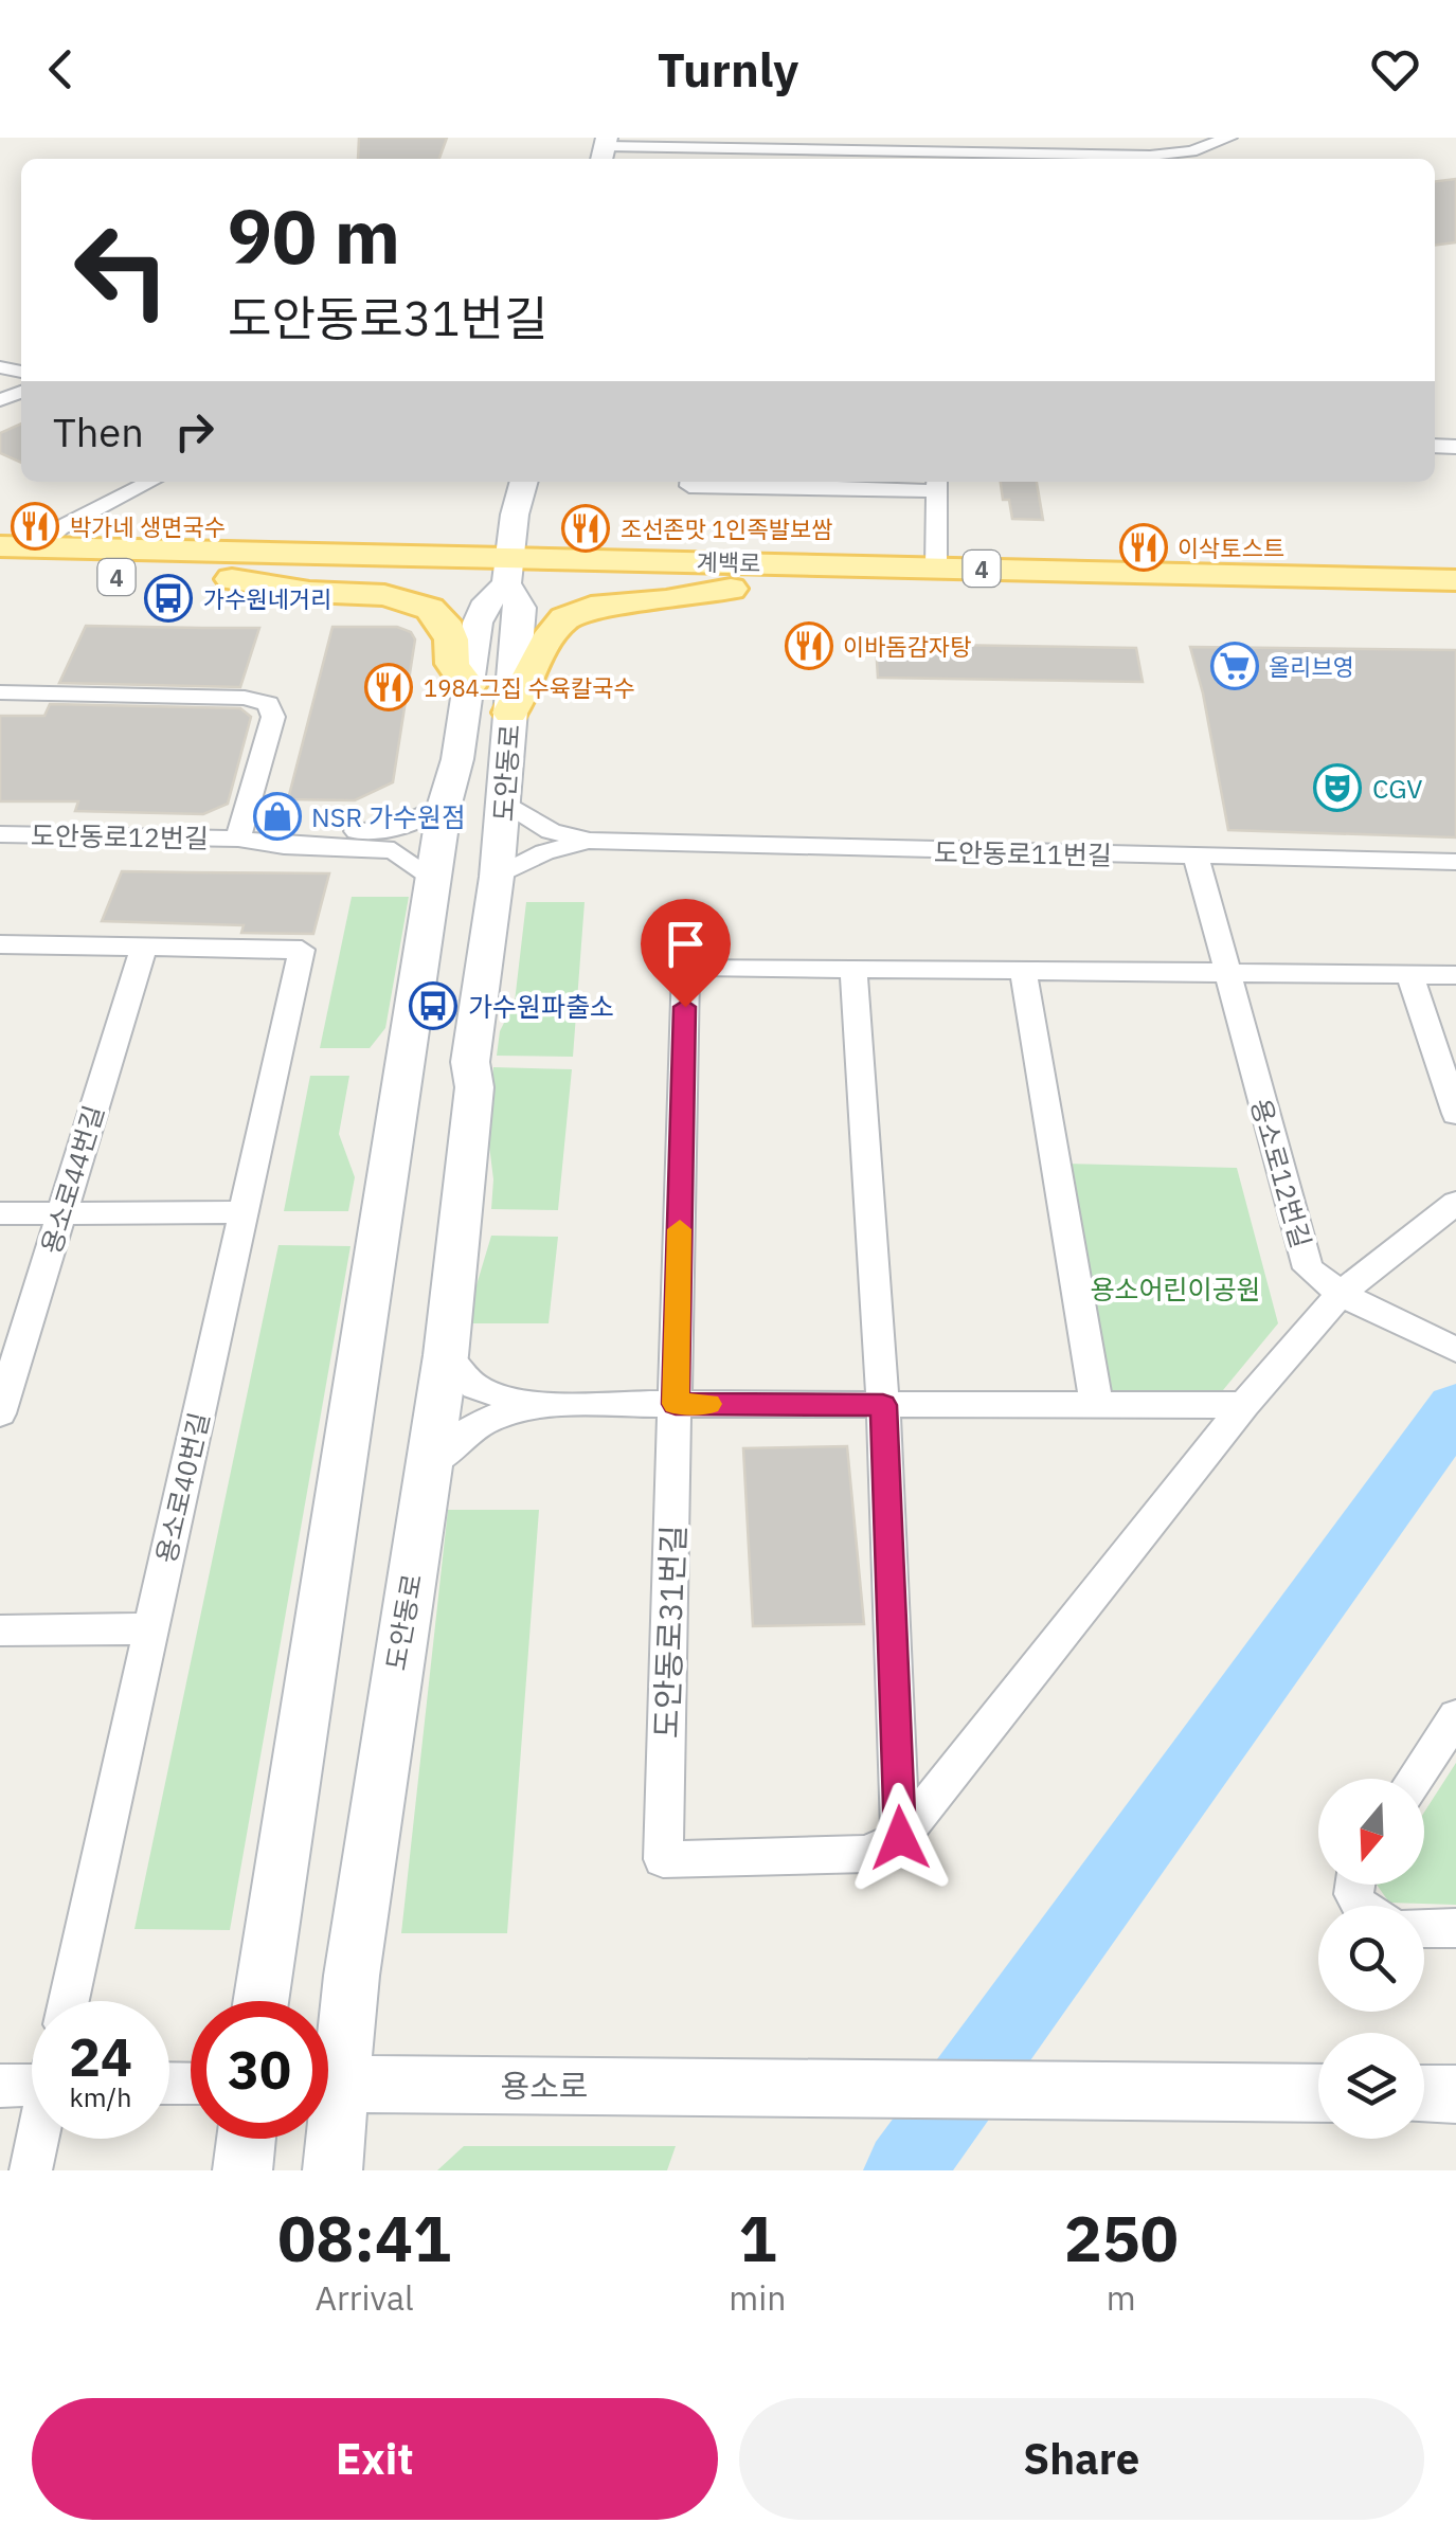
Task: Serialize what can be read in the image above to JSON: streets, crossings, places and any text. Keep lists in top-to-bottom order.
{
  "streets": {
    "main road": [
      "계백로",
      "4",
      "도안동로",
      "용소로"
    ],
    "street": [
      "도안동로12번길",
      "도안동로11번길",
      "용소로12번길",
      "용소로44번길",
      "용소로40번길",
      "도안동로31번길"
    ]
  },
  "crossings": [
    ["계백로", "도안동로"],
    ["도안동로11번길", "용소로12번길"],
    ["용소로44번길", "용소로40번길"]
  ],
  "parks": ["용소어린이공원"],
  "places": {
    "restaurant": [
      "박가네 생면국수",
      "조선존맛 1인족발보쌈",
      "이삭토스트",
      "이바돔감자탕",
      "1984그집 수육칼국수"
    ],
    "bus stop": ["가수원네거리", "가수원파출소"],
    "supermarket": ["올리브영"],
    "theatre": ["CGV"],
    "shop": ["NSR 가수원점"]
  },
  "north": "bottom",
  "page": {
    "header": "Turnly",
    "turn": ["90 m", "도안동로31번길"],
    "then": "Then",
    "speed": "24 km/h",
    "limit": "30",
    "eta": [
      "08:41",
      "Arrival",
      "1",
      "min",
      "250",
      "m"
    ],
    "buttons": ["Exit", "Share"]
  }
}
